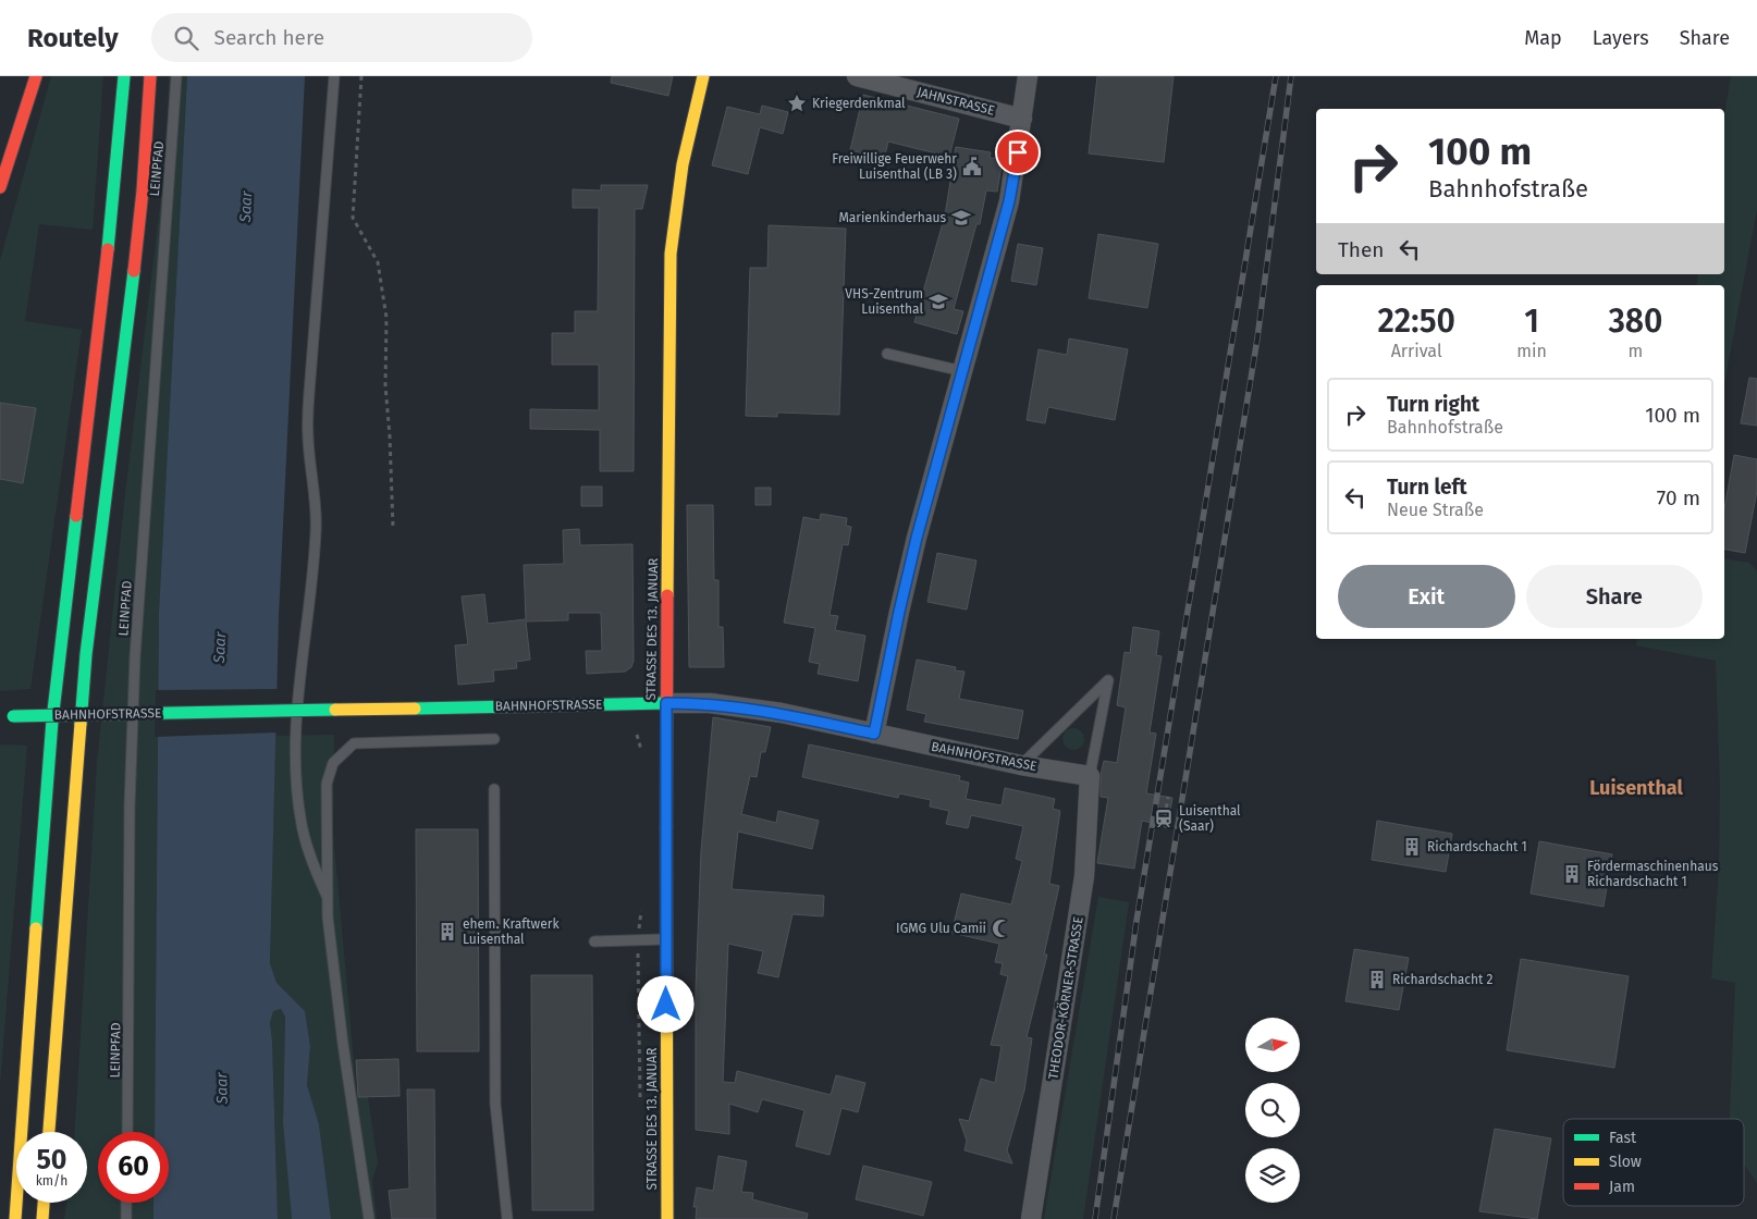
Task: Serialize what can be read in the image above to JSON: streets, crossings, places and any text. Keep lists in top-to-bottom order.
{
  "streets": {
    "main road": ["STRASSE DES 13. JANUAR", "BAHNHOFSTRASSE"],
    "street": ["JAHNSTRASSE", "THEODOR-KÖRNER-STRASSE"],
    "lane": ["LEINPFAD"]
  },
  "crossings": [
    ["STRASSE DES 13. JANUAR", "BAHNHOFSTRASSE"],
    ["BAHNHOFSTRASSE", "THEODOR-KÖRNER-STRASSE"]
  ],
  "districts": ["Luisenthal"],
  "water": ["Saar"],
  "places": {
    "place": ["Kriegerdenkmal"],
    "public building": ["Freiwillige Feuerwehr Luisenthal (LB 3)"],
    "school or university": ["Marienkinderhaus", "VHS-Zentrum Luisenthal"],
    "station": ["Luisenthal (Saar)"],
    "building": [
      "Richardschacht 1",
      "Fördermaschinenhaus Richardschacht 1",
      "ehem. Kraftwerk Luisenthal",
      "Richardschacht 2"
    ],
    "mosque": ["IGMG Ulu Camii"]
  },
  "legend": ["Fast", "Slow", "Jam"],
  "north": "right",
  "page": {
    "header": "Routely",
    "search": "Search here",
    "nav": ["Map", "Layers", "Share"],
    "turn": ["100 m", "Bahnhofstraße"],
    "then": "Then",
    "eta": [
      "22:50",
      "Arrival",
      "1",
      "min",
      "380",
      "m"
    ],
    "list": [
      {
        "name": "Turn right",
        "note": "Bahnhofstraße",
        "value": "100 m"
      },
      {
        "name": "Turn left",
        "note": "Neue Straße",
        "value": "70 m"
      }
    ],
    "buttons": ["Exit", "Share"],
    "speed": "50 km/h",
    "limit": "60"
  }
}
